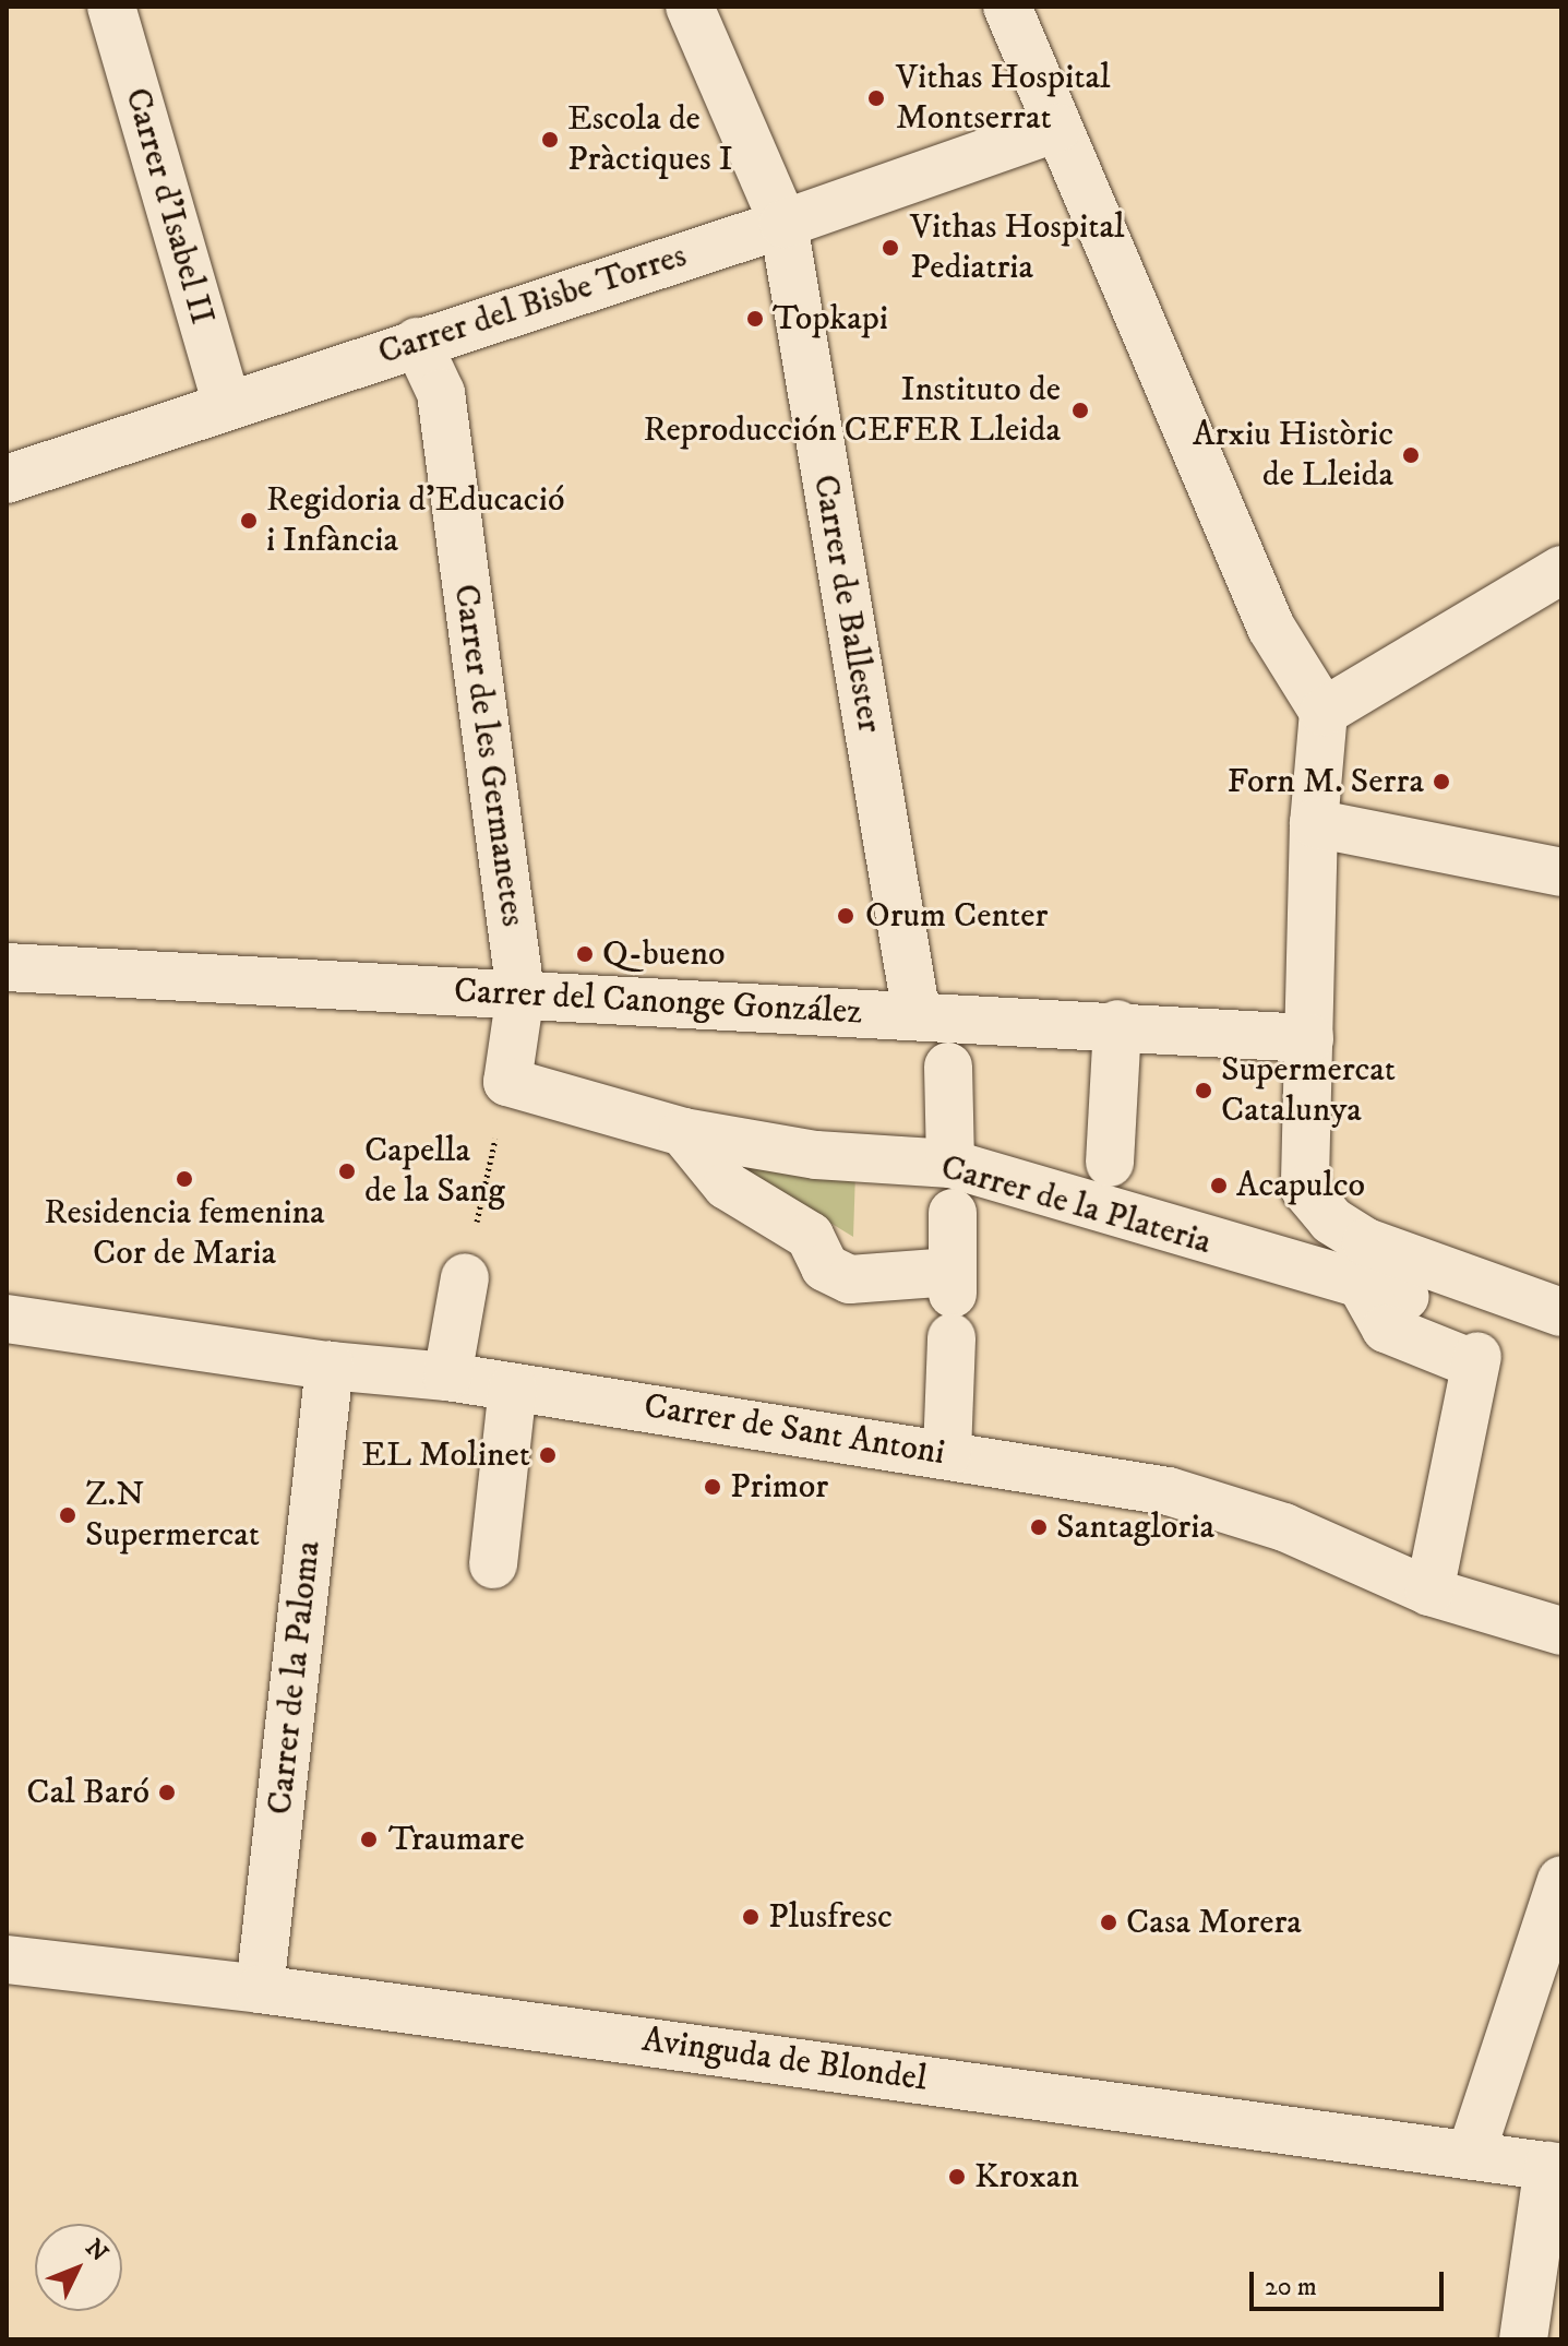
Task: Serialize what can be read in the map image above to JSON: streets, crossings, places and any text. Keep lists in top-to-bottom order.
{
  "streets": {
    "street": [
      "Carrer d'Isabel II",
      "Carrer del Bisbe Torres",
      "Carrer de Ballester",
      "Carrer de les Germanetes",
      "Carrer del Canonge González",
      "Carrer de la Plateria",
      "Carrer de Sant Antoni",
      "Carrer de la Paloma",
      "Avinguda de Blondel"
    ]
  },
  "crossings": [
    ["Carrer d'Isabel II", "Carrer del Bisbe Torres"],
    ["Carrer del Bisbe Torres", "Carrer de Ballester"],
    ["Carrer del Bisbe Torres", "Carrer de les Germanetes"],
    ["Carrer de Ballester", "Carrer del Canonge González"],
    ["Carrer de Ballester", "Carrer de la Plateria"],
    ["Carrer de les Germanetes", "Carrer del Canonge González"],
    ["Carrer de les Germanetes", "Carrer de la Plateria"],
    ["Carrer de Sant Antoni", "Carrer de la Paloma"],
    ["Carrer de la Paloma", "Avinguda de Blondel"]
  ],
  "places": [
    "Vithas Hospital Montserrat",
    "Escola de Pràctiques I",
    "Vithas Hospital Pediatria",
    "Topkapi",
    "Instituto de Reproducción CEFER Lleida",
    "Arxiu Històric de Lleida",
    "Regidoria d'Educació i Infància",
    "Forn M. Serra",
    "Orum Center",
    "Q-bueno",
    "Supermercat Catalunya",
    "Capella de la Sang",
    "Residencia femenina Cor de Maria",
    "Acapulco",
    "EL Molinet",
    "Primor",
    "Z.N Supermercat",
    "Santagloria",
    "Cal Baró",
    "Traumare",
    "Plusfresc",
    "Casa Morera",
    "Kroxan"
  ],
  "scale_bar": "20 m",
  "north": "top right"
}
